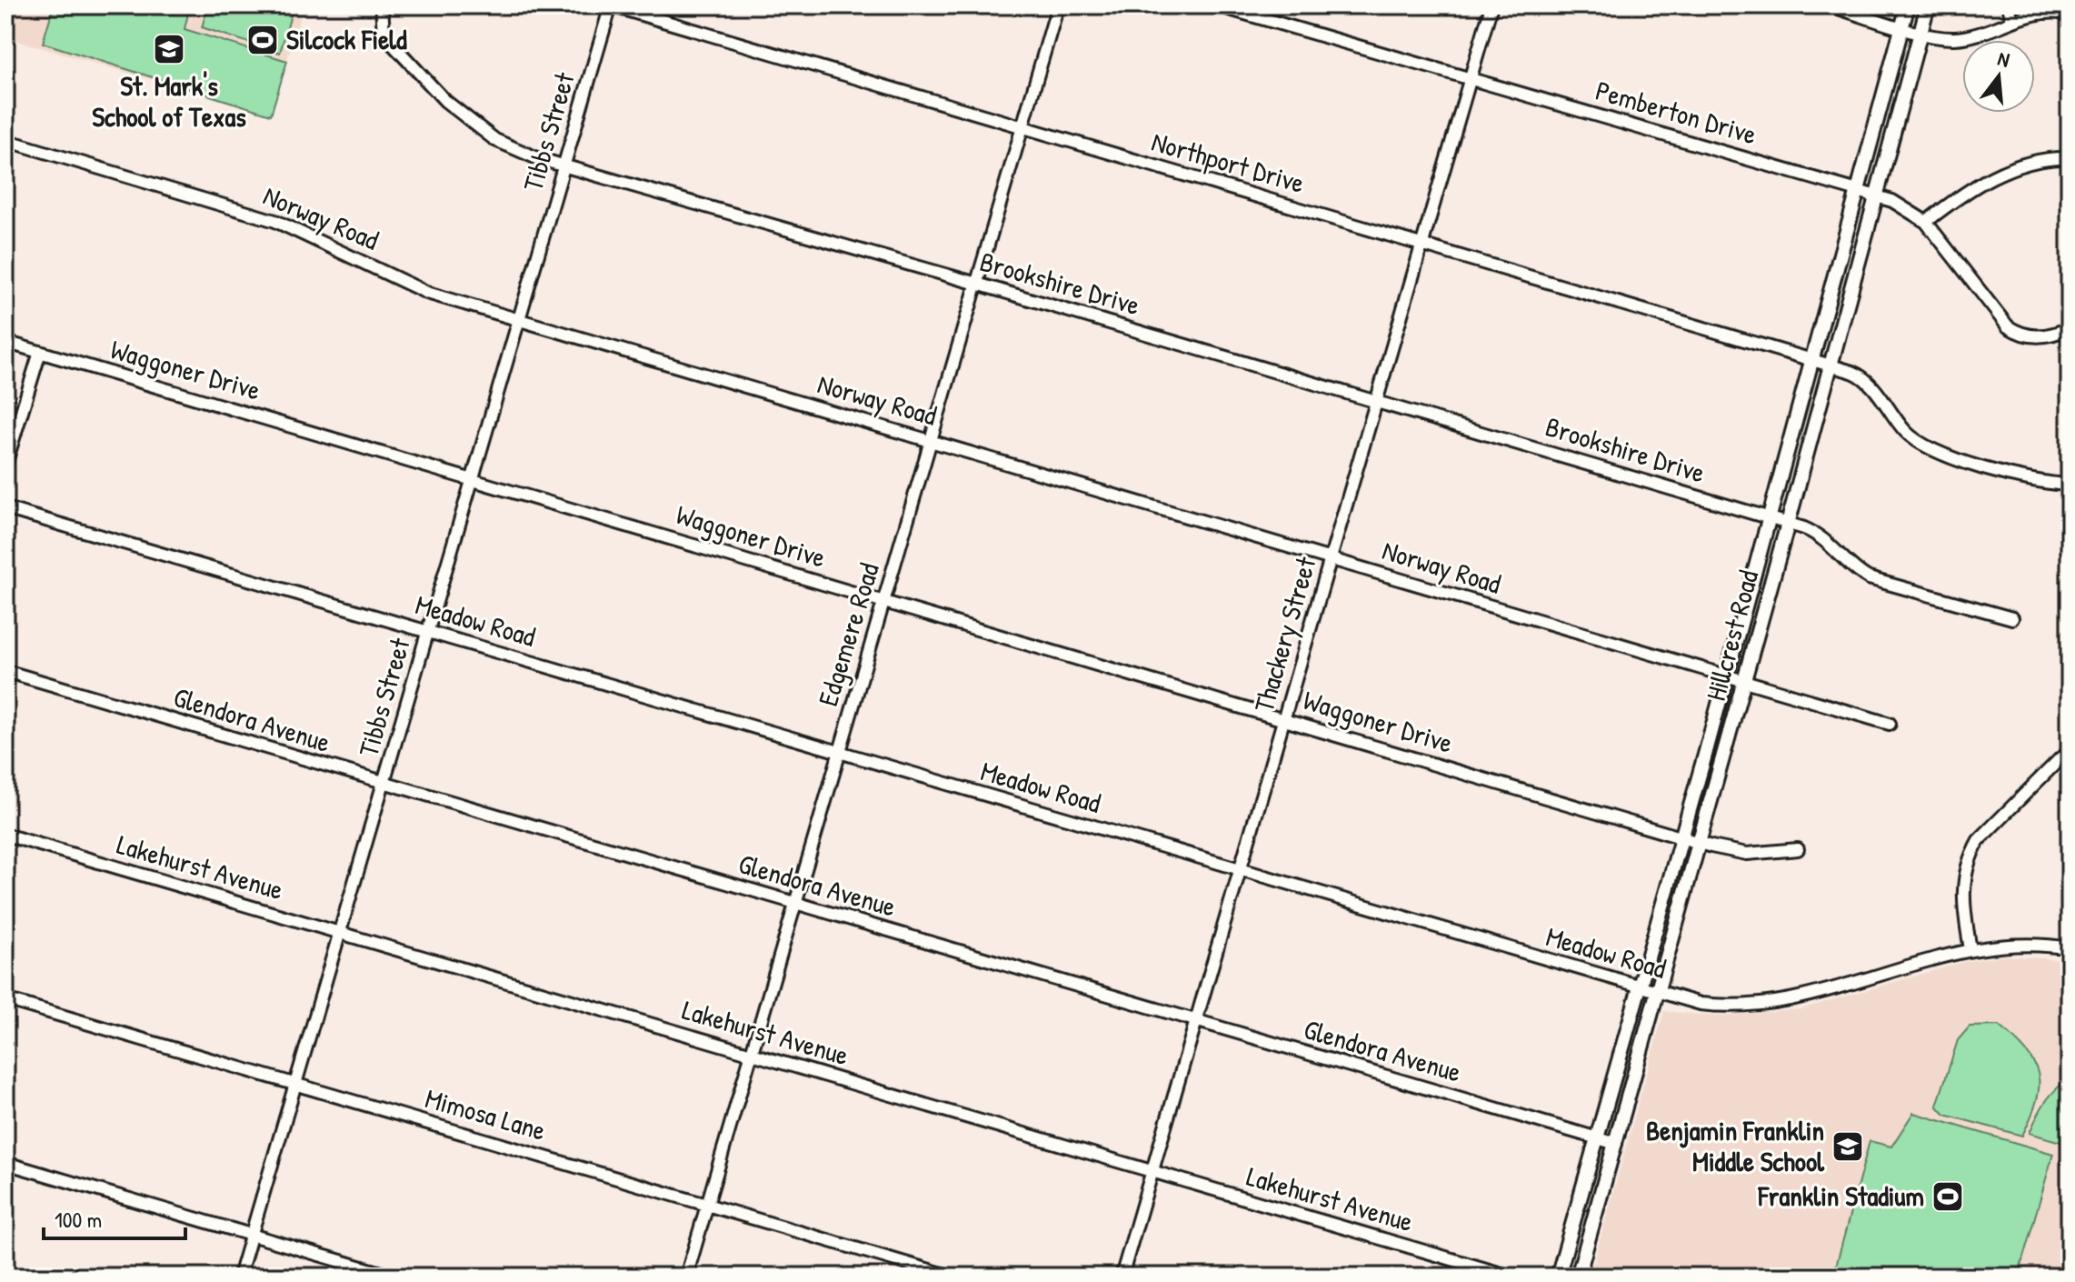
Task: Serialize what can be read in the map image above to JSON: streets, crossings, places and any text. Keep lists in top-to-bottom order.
{
  "streets": {
    "main road": ["Hillcrest Road"],
    "street": [
      "Pemberton Drive",
      "Tibbs Street",
      "Northport Drive",
      "Norway Road",
      "Brookshire Drive",
      "Waggoner Drive",
      "Meadow Road",
      "Edgemere Road",
      "Thackery Street",
      "Glendora Avenue",
      "Lakehurst Avenue",
      "Mimosa Lane"
    ]
  },
  "crossings": [
    ["Pemberton Drive", "Thackery Street"],
    ["Pemberton Drive", "Hillcrest Road"],
    ["Tibbs Street", "Northport Drive"],
    ["Tibbs Street", "Norway Road"],
    ["Tibbs Street", "Brookshire Drive"],
    ["Tibbs Street", "Waggoner Drive"],
    ["Tibbs Street", "Meadow Road"],
    ["Tibbs Street", "Glendora Avenue"],
    ["Tibbs Street", "Lakehurst Avenue"],
    ["Tibbs Street", "Mimosa Lane"],
    ["Northport Drive", "Edgemere Road"],
    ["Northport Drive", "Thackery Street"],
    ["Northport Drive", "Hillcrest Road"],
    ["Norway Road", "Edgemere Road"],
    ["Norway Road", "Thackery Street"],
    ["Norway Road", "Hillcrest Road"],
    ["Brookshire Drive", "Edgemere Road"],
    ["Brookshire Drive", "Thackery Street"],
    ["Brookshire Drive", "Hillcrest Road"],
    ["Waggoner Drive", "Edgemere Road"],
    ["Waggoner Drive", "Thackery Street"],
    ["Waggoner Drive", "Hillcrest Road"],
    ["Meadow Road", "Edgemere Road"],
    ["Meadow Road", "Thackery Street"],
    ["Meadow Road", "Hillcrest Road"],
    ["Edgemere Road", "Glendora Avenue"],
    ["Edgemere Road", "Lakehurst Avenue"],
    ["Edgemere Road", "Mimosa Lane"],
    ["Thackery Street", "Glendora Avenue"],
    ["Thackery Street", "Lakehurst Avenue"],
    ["Hillcrest Road", "Glendora Avenue"]
  ],
  "places": {
    "sports": ["Silcock Field", "Franklin Stadium"],
    "school or university": ["St. Mark's School of Texas", "Benjamin Franklin Middle School"]
  },
  "scale_bar": "100 m",
  "north": "top"
}
